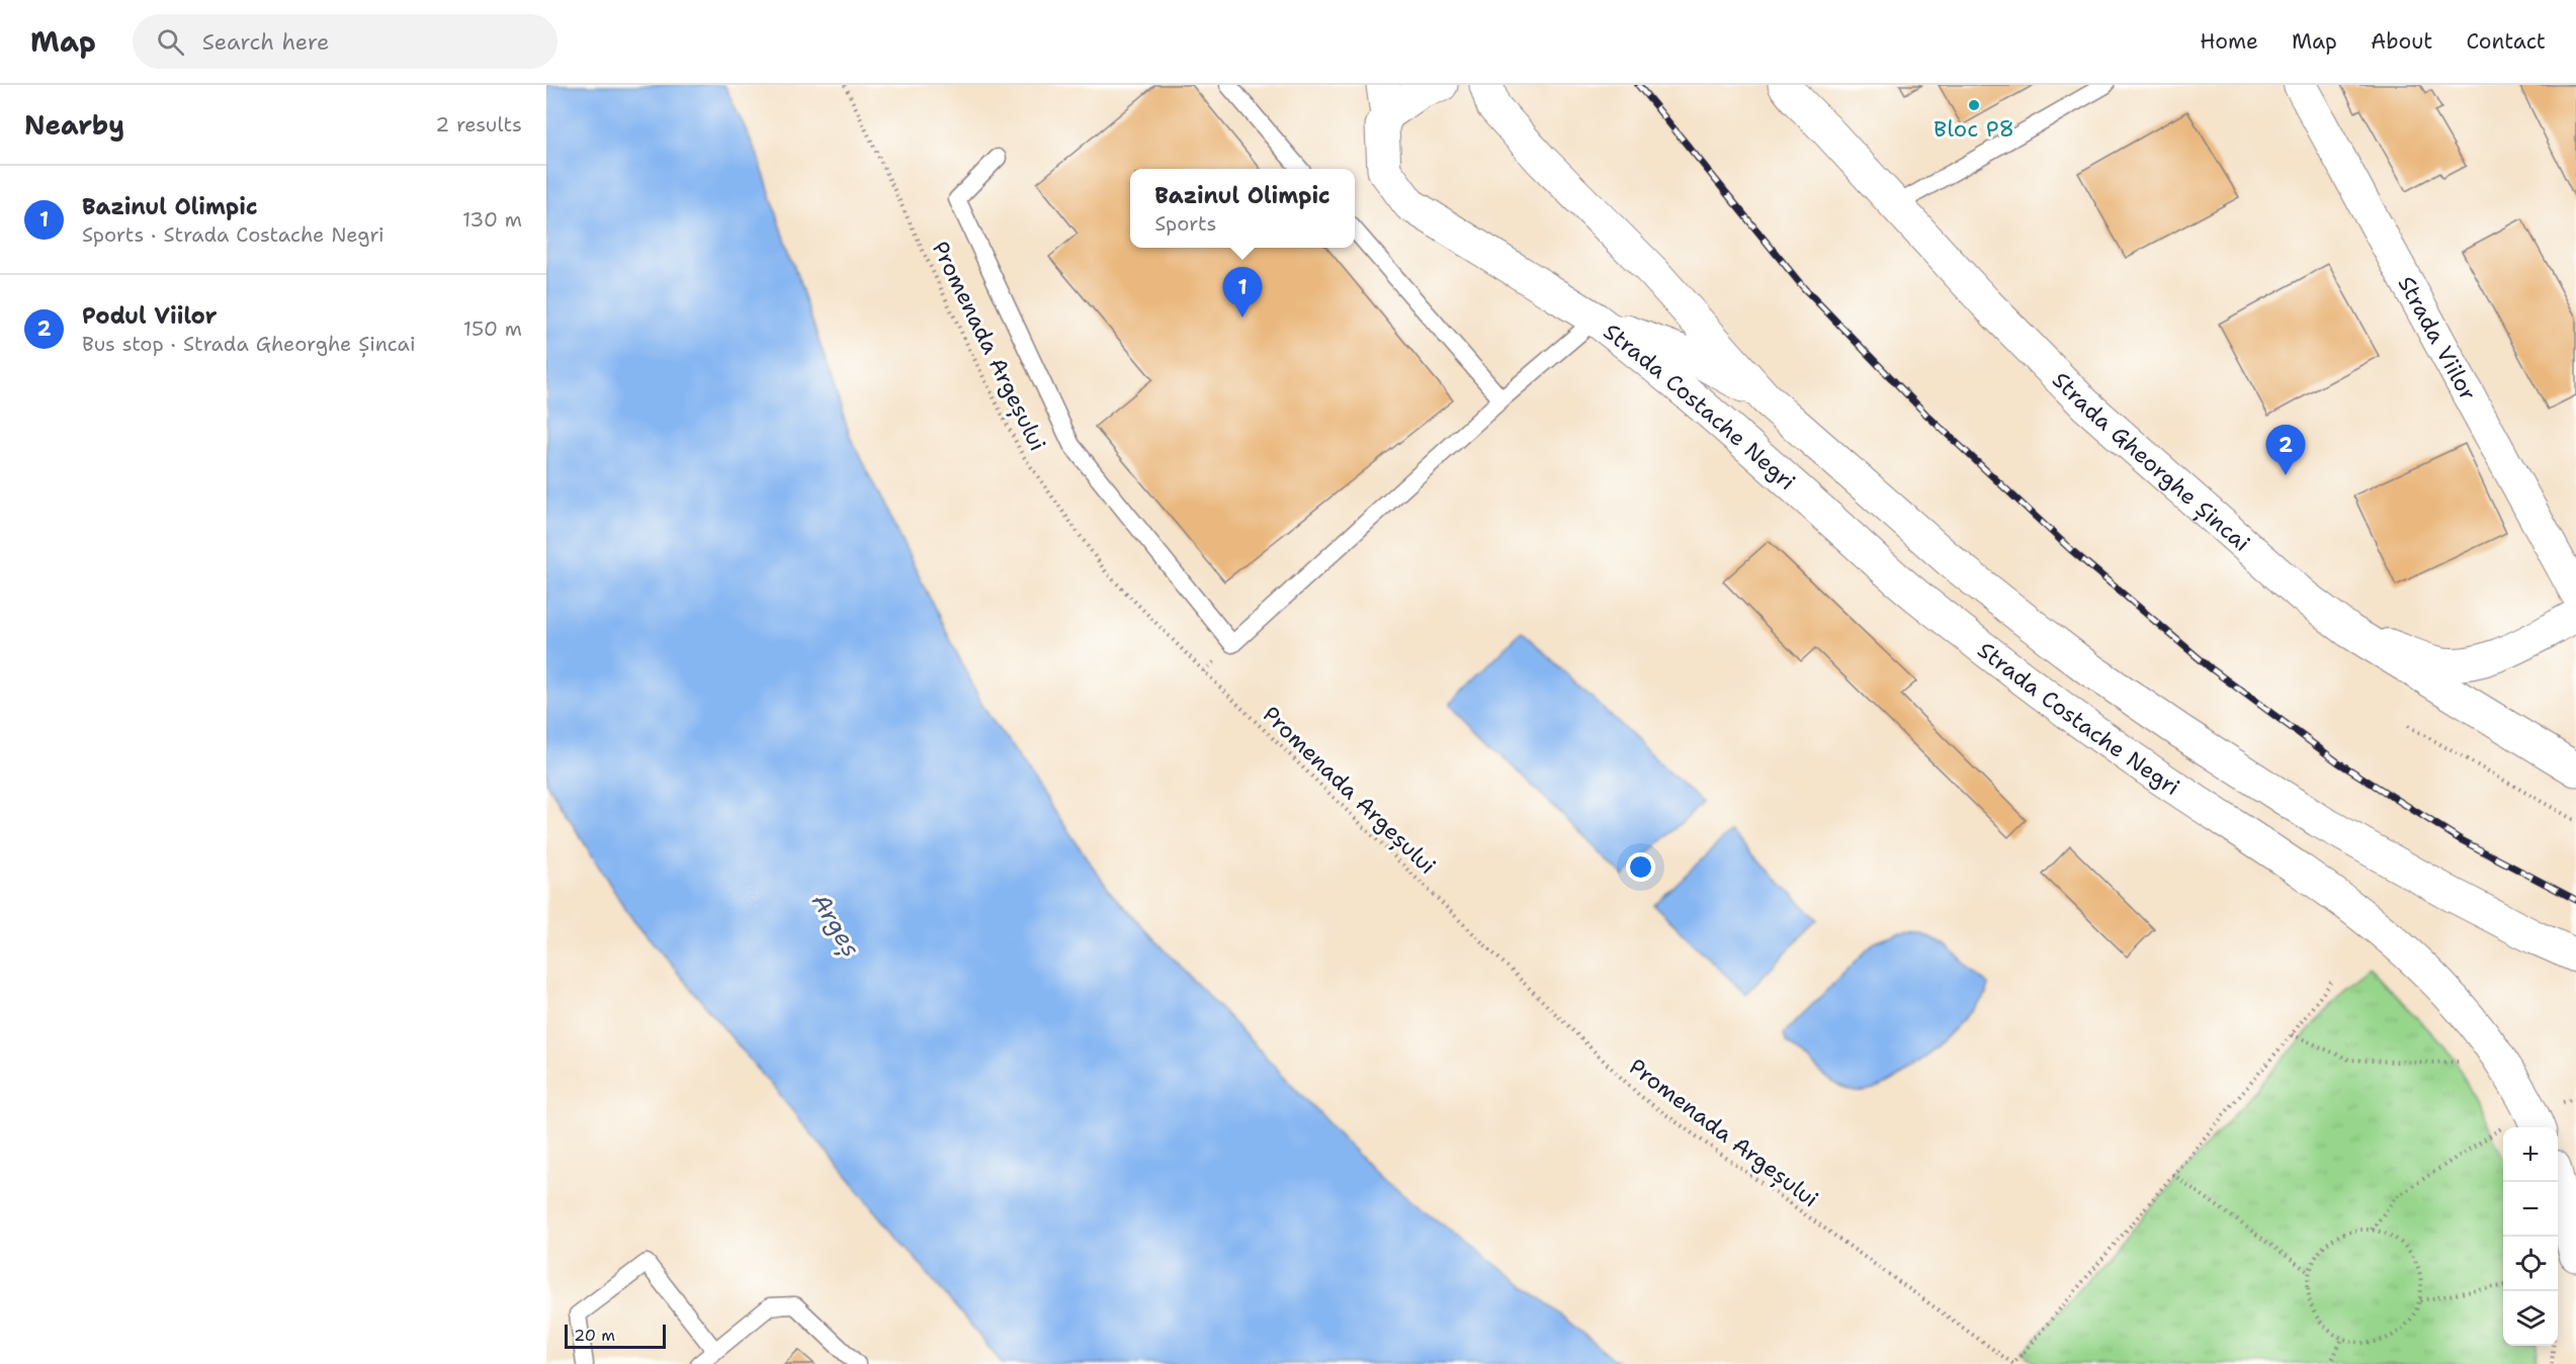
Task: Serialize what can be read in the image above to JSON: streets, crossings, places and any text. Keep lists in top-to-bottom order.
{
  "streets": {
    "main road": ["Strada Costache Negri", "Strada Gheorghe Șincai"],
    "street": ["Strada Viilor"],
    "path": ["Promenada Argeșului"]
  },
  "water": ["Argeș"],
  "places": ["Bloc P8"],
  "scale_bar": "20 m",
  "page": {
    "header": "Map",
    "search": "Search here",
    "nav": [
      "Home",
      "Map",
      "About",
      "Contact"
    ],
    "heading": ["Nearby", "2 results"],
    "list": [
      {
        "mark": "1",
        "name": "Bazinul Olimpic",
        "note": "Sports · Strada Costache Negri",
        "value": "130 m"
      },
      {
        "mark": "2",
        "name": "Podul Viilor",
        "note": "Bus stop · Strada Gheorghe Șincai",
        "value": "150 m"
      }
    ],
    "popup": ["Bazinul Olimpic", "Sports"],
    "pins": ["1", "2"],
    "map_buttons": ["+", "−"],
    "scale": "20 m"
  }
}
